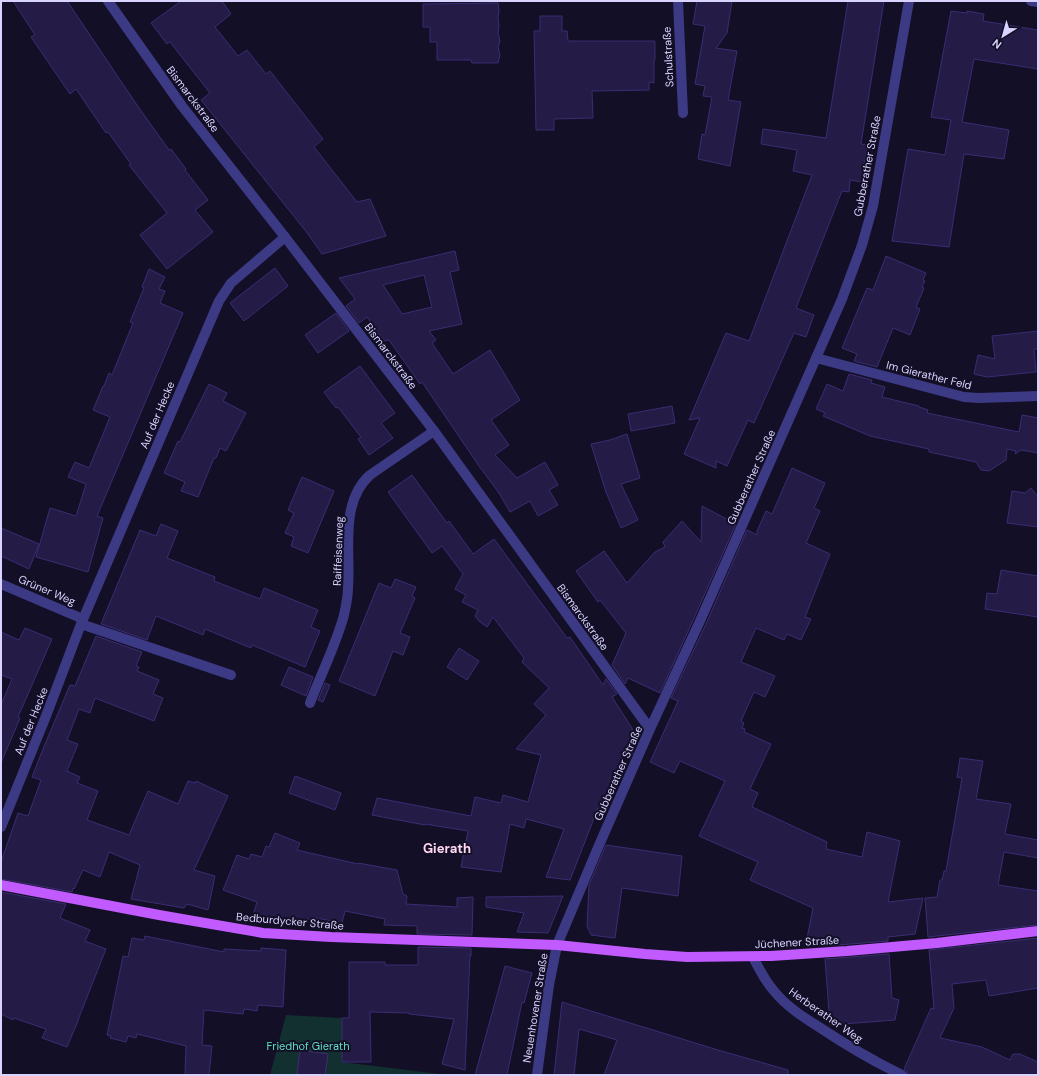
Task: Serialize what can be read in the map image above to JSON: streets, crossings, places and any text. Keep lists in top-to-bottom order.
{
  "streets": {
    "main road": ["Bedburdycker Straße", "Jüchener Straße"],
    "street": [
      "Schulstraße",
      "Bismarckstraße",
      "Gubberather Straße",
      "Im Gierather Feld",
      "Auf der Hecke",
      "Raiffeisenweg",
      "Grüner Weg",
      "Neuenhovener Straße",
      "Herberather Weg"
    ]
  },
  "crossings": [
    ["Bismarckstraße", "Gubberather Straße"],
    ["Bismarckstraße", "Auf der Hecke"],
    ["Bismarckstraße", "Raiffeisenweg"],
    ["Gubberather Straße", "Im Gierather Feld"],
    ["Gubberather Straße", "Bedburdycker Straße"],
    ["Gubberather Straße", "Jüchener Straße"],
    ["Gubberather Straße", "Neuenhovener Straße"],
    ["Auf der Hecke", "Grüner Weg"],
    ["Bedburdycker Straße", "Jüchener Straße"],
    ["Bedburdycker Straße", "Neuenhovener Straße"],
    ["Jüchener Straße", "Neuenhovener Straße"],
    ["Jüchener Straße", "Herberather Weg"]
  ],
  "districts": ["Gierath"],
  "parks": ["Friedhof Gierath"],
  "north": "bottom left"
}
